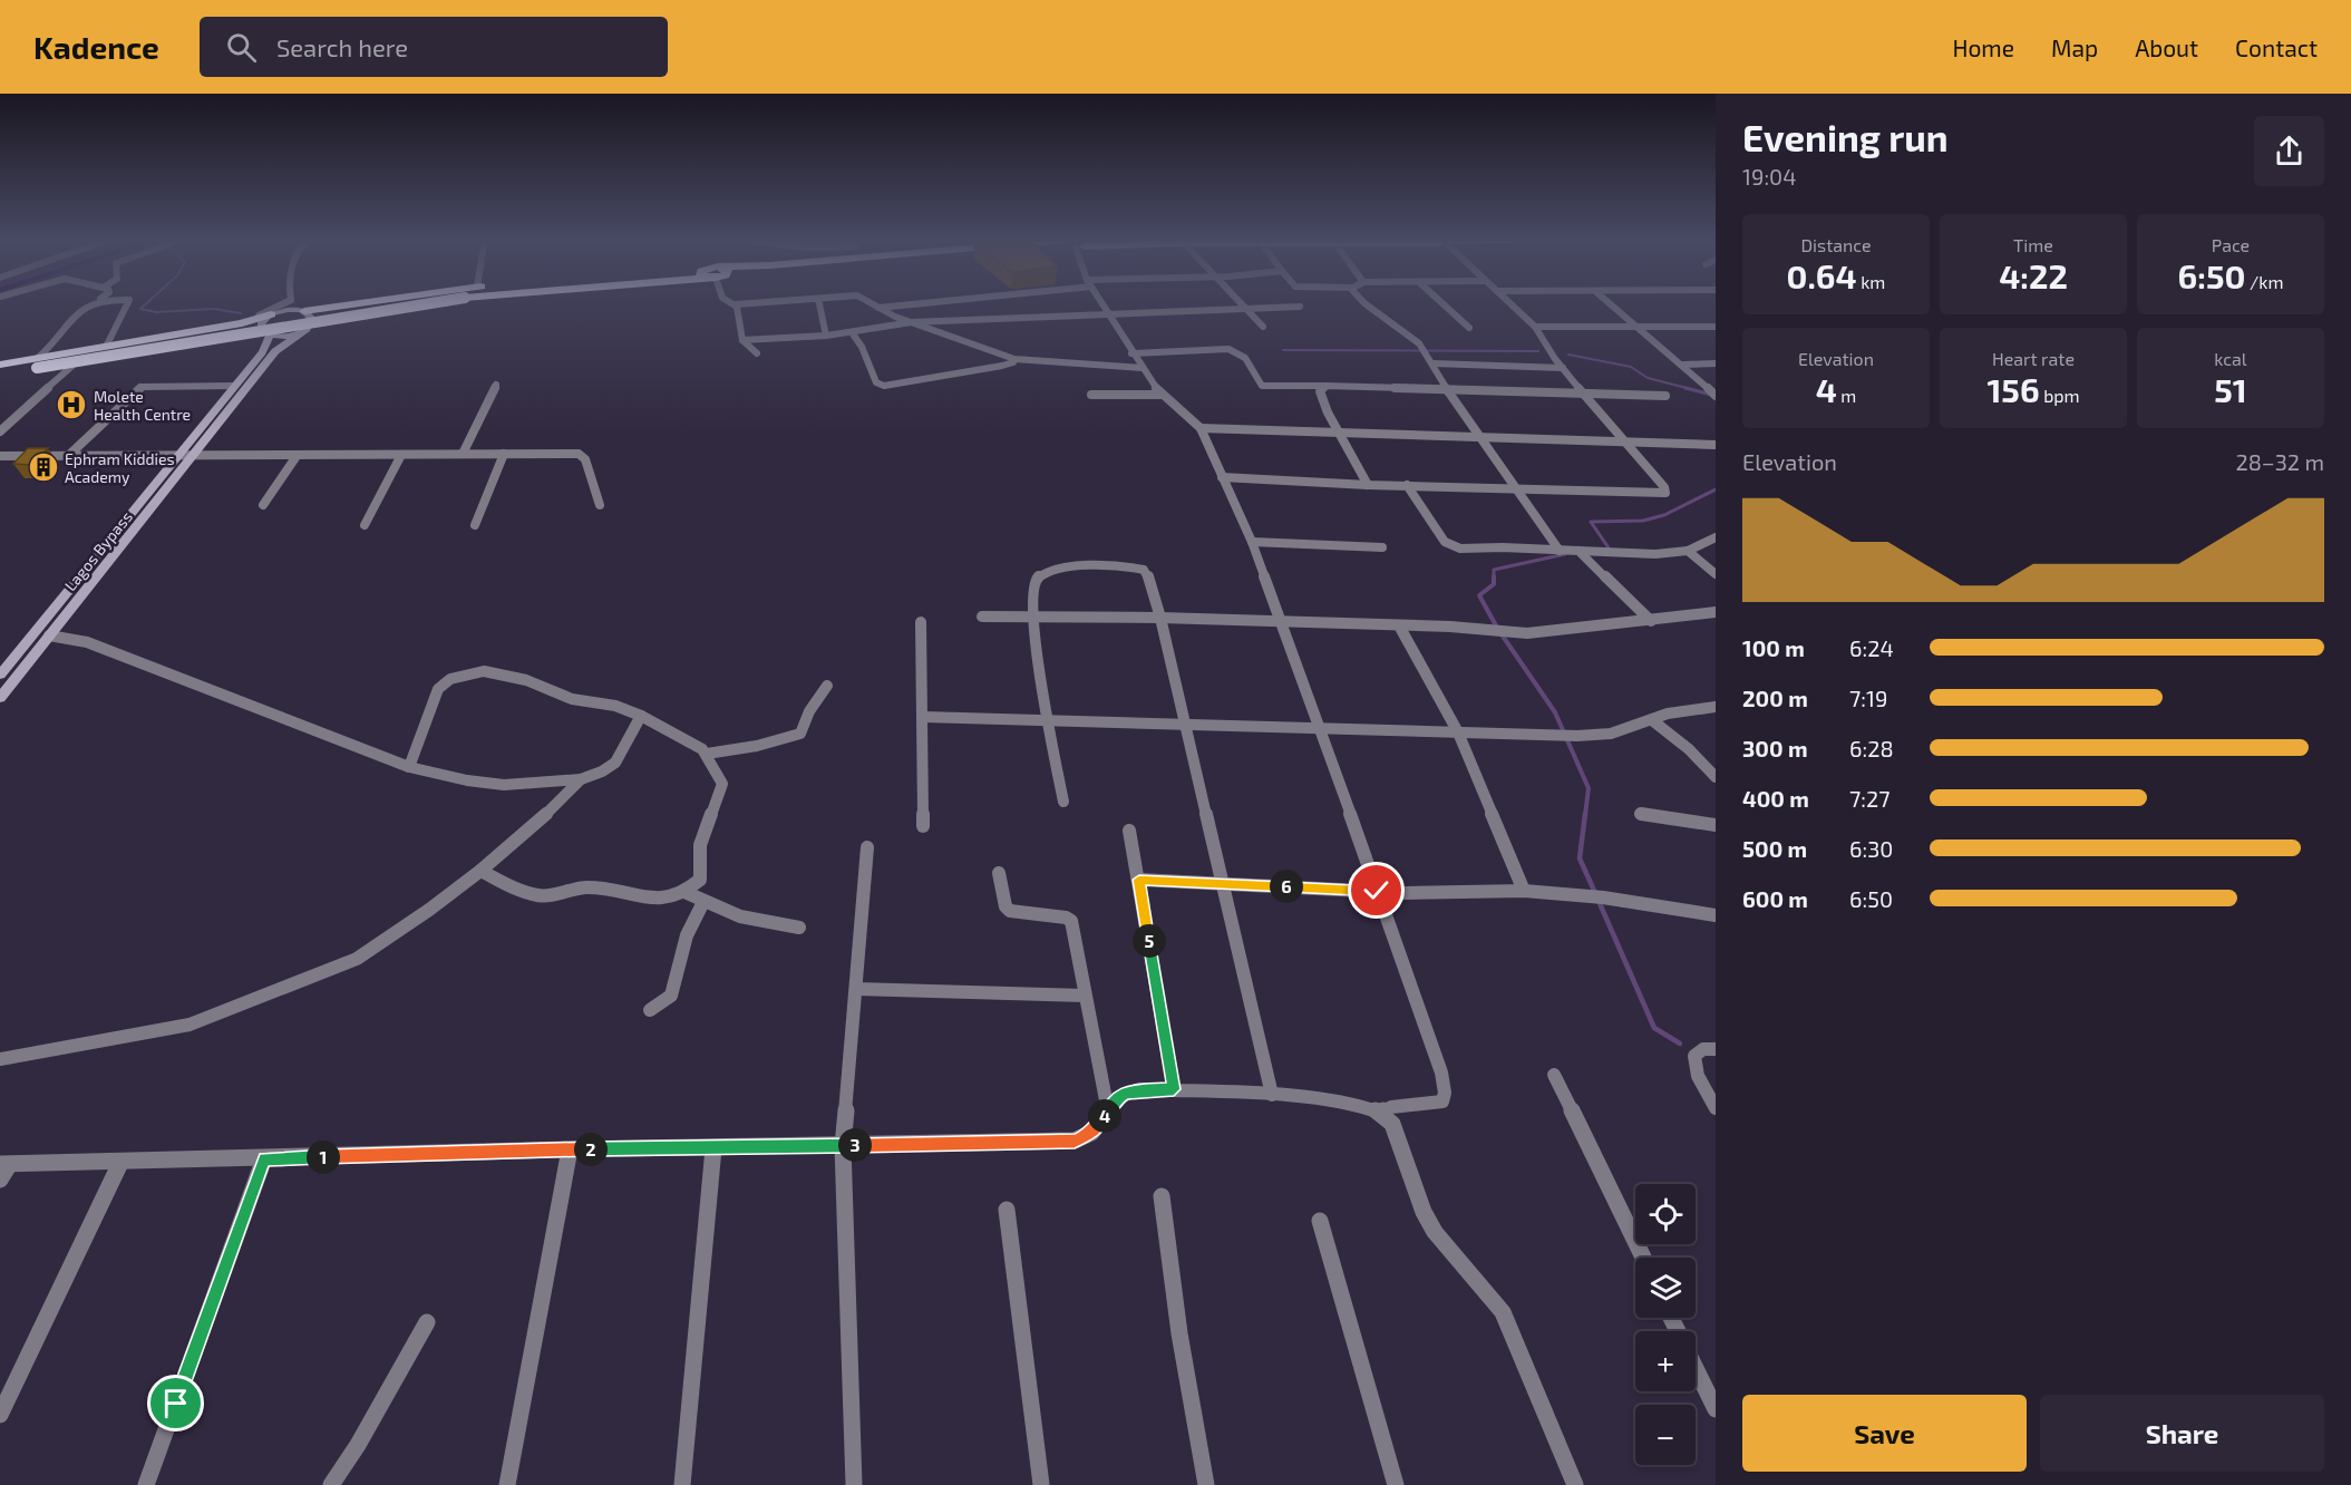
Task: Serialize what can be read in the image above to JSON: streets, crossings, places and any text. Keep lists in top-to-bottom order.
{
  "streets": {
    "main road": ["Lagos Bypass"]
  },
  "places": {
    "hospital": ["Molete Health Centre"],
    "building": ["Ephram Kiddies Academy"]
  },
  "page": {
    "header": "Kadence",
    "search": "Search here",
    "nav": [
      "Home",
      "Map",
      "About",
      "Contact"
    ],
    "heading": ["Evening run", "19:04"],
    "stats": [
      ["Distance", "0.64 km"],
      ["Time", "4:22"],
      ["Pace", "6:50 /km"],
      ["Elevation", "4 m"],
      ["Heart rate", "156 bpm"],
      ["kcal", "51"]
    ],
    "chart": ["Elevation", "28–32 m"],
    "list": [
      {
        "name": "100 m",
        "note": "6:24"
      },
      {
        "name": "200 m",
        "note": "7:19"
      },
      {
        "name": "300 m",
        "note": "6:28"
      },
      {
        "name": "400 m",
        "note": "7:27"
      },
      {
        "name": "500 m",
        "note": "6:30"
      },
      {
        "name": "600 m",
        "note": "6:50"
      }
    ],
    "pins": [
      "6",
      "5",
      "4",
      "3",
      "2",
      "1"
    ],
    "map_buttons": ["+", "−"],
    "buttons": ["Save", "Share"]
  }
}
